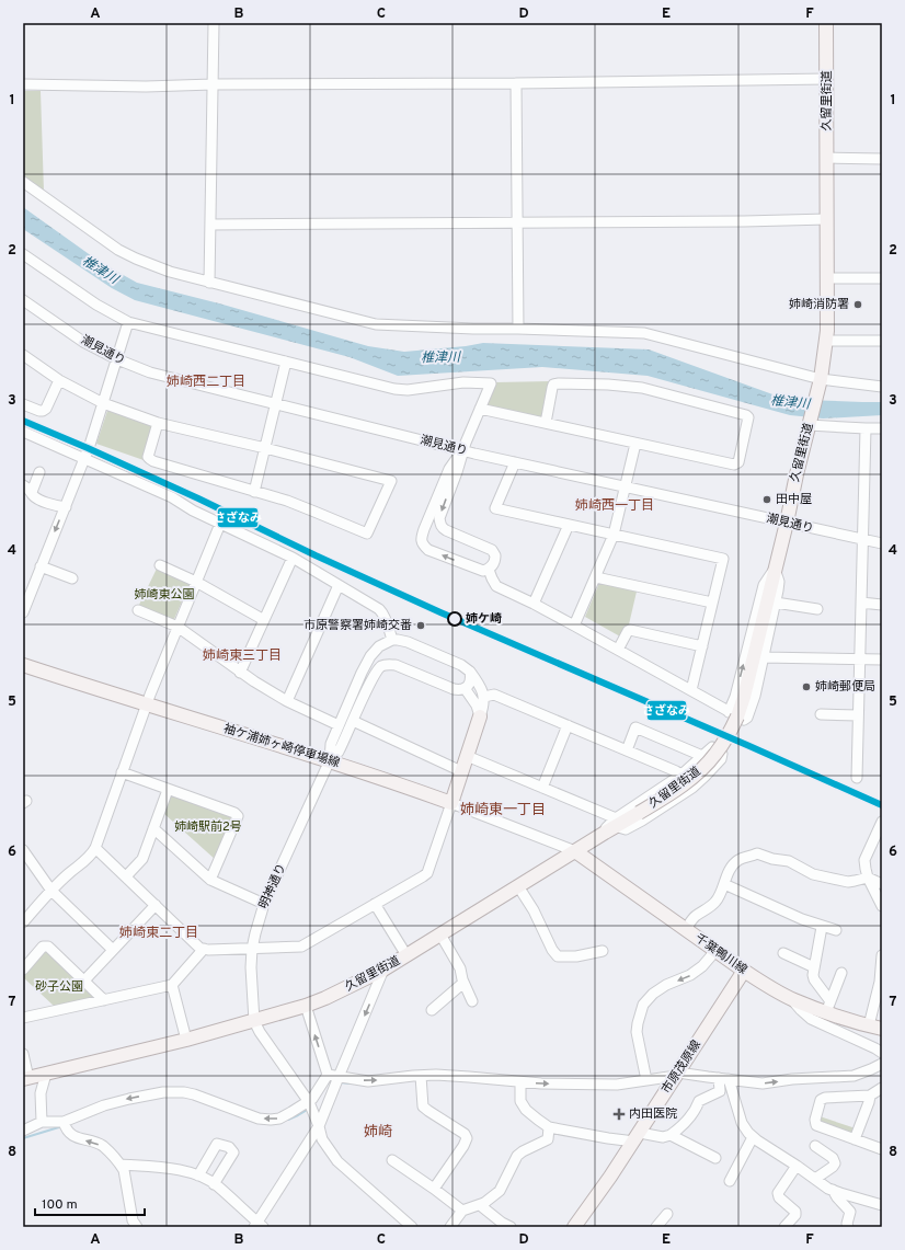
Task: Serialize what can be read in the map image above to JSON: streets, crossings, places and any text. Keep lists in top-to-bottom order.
{
  "streets": {
    "main road": [
      "久留里街道",
      "袖ケ浦姉ヶ崎停車場線",
      "千葉鴨川線",
      "市原茂原線"
    ],
    "street": ["潮見通り", "明神通り"]
  },
  "crossings": [
    ["久留里街道", "潮見通り"],
    ["久留里街道", "明神通り"],
    ["久留里街道", "千葉鴨川線"],
    ["袖ケ浦姉ヶ崎停車場線", "明神通り"],
    ["千葉鴨川線", "市原茂原線"]
  ],
  "districts": [
    "姉崎西二丁目",
    "姉崎西一丁目",
    "姉崎東三丁目",
    "姉崎東一丁目",
    "姉崎東二丁目",
    "姉崎"
  ],
  "water": ["椎津川"],
  "parks": ["姉崎東公園", "姉崎駅前2号", "砂子公園"],
  "places": {
    "other": [
      "姉崎消防署",
      "田中屋",
      "姉ケ崎",
      "市原警察署姉崎交番",
      "姉崎郵便局"
    ],
    "health": ["内田医院"]
  },
  "lines": ["transit line さざなみ"],
  "scale_bar": "100 m",
  "grid": {
    "columns": [
      "A",
      "B",
      "C",
      "D",
      "E",
      "F"
    ],
    "rows": [
      "1",
      "2",
      "3",
      "4",
      "5",
      "6",
      "7",
      "8"
    ]
  }
}
